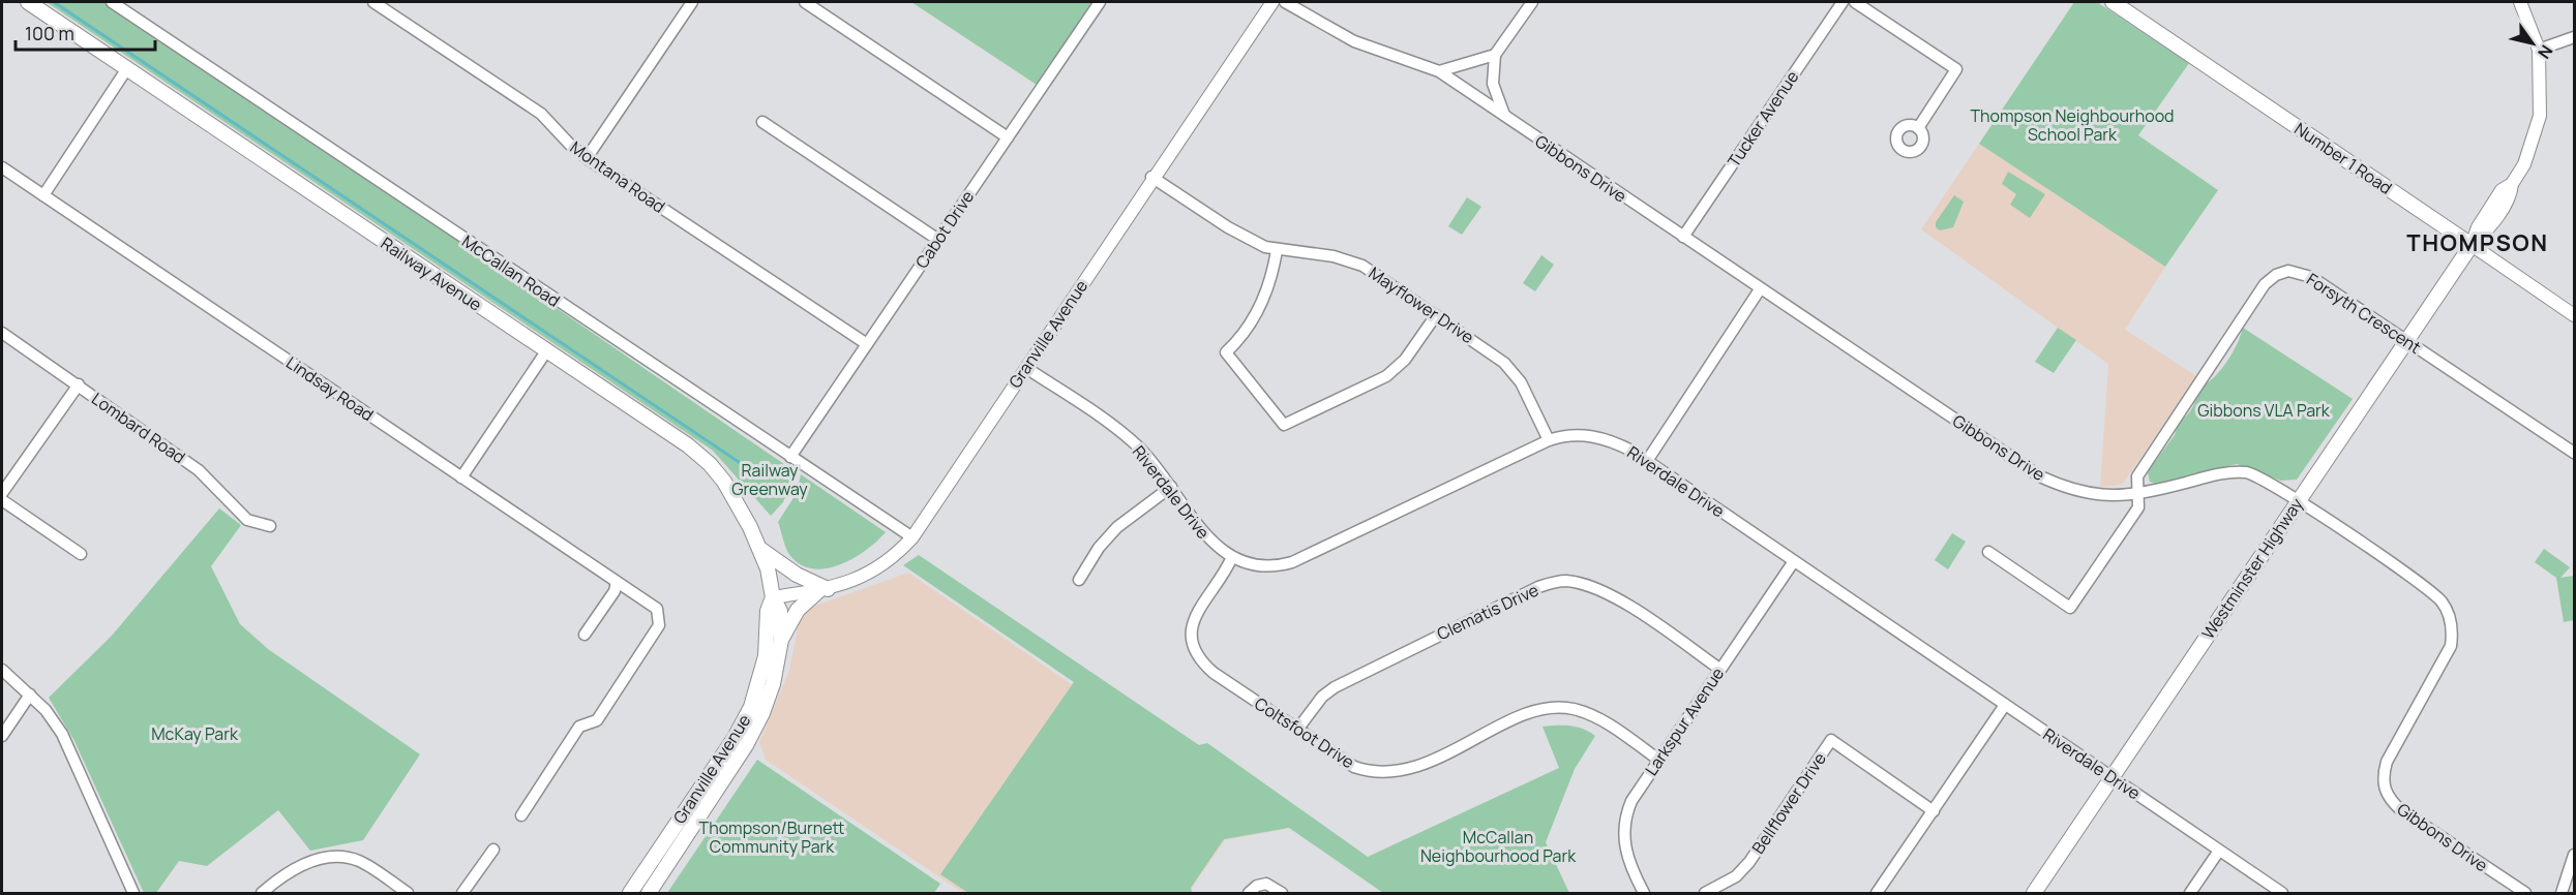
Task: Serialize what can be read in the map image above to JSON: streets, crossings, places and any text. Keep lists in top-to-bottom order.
{
  "streets": {
    "main road": [
      "Number 1 Road",
      "Railway Avenue",
      "Granville Avenue",
      "Westminster Highway"
    ],
    "street": [
      "Tucker Avenue",
      "Gibbons Drive",
      "Montana Road",
      "Cabot Drive",
      "McCallan Road",
      "Mayflower Drive",
      "Forsyth Crescent",
      "Lindsay Road",
      "Lombard Road",
      "Riverdale Drive",
      "Clematis Drive",
      "Larkspur Avenue",
      "Coltsfoot Drive",
      "Bellflower Drive"
    ]
  },
  "crossings": [
    ["Tucker Avenue", "Gibbons Drive"],
    ["Number 1 Road", "Westminster Highway"],
    ["Gibbons Drive", "Forsyth Crescent"],
    ["Gibbons Drive", "Westminster Highway"],
    ["Montana Road", "Cabot Drive"],
    ["Cabot Drive", "McCallan Road"],
    ["McCallan Road", "Granville Avenue"],
    ["Railway Avenue", "Granville Avenue"],
    ["Mayflower Drive", "Granville Avenue"],
    ["Mayflower Drive", "Riverdale Drive"],
    ["Forsyth Crescent", "Westminster Highway"],
    ["Granville Avenue", "Riverdale Drive"],
    ["Riverdale Drive", "Westminster Highway"],
    ["Riverdale Drive", "Larkspur Avenue"],
    ["Riverdale Drive", "Coltsfoot Drive"],
    ["Clematis Drive", "Larkspur Avenue"],
    ["Clematis Drive", "Coltsfoot Drive"],
    ["Larkspur Avenue", "Coltsfoot Drive"]
  ],
  "districts": ["THOMPSON"],
  "parks": [
    "Thompson Neighbourhood School Park",
    "Gibbons VLA Park",
    "Railway Greenway",
    "McKay Park",
    "Thompson/Burnett Community Park",
    "McCallan Neighbourhood Park"
  ],
  "scale_bar": "100 m",
  "north": "bottom right"
}
